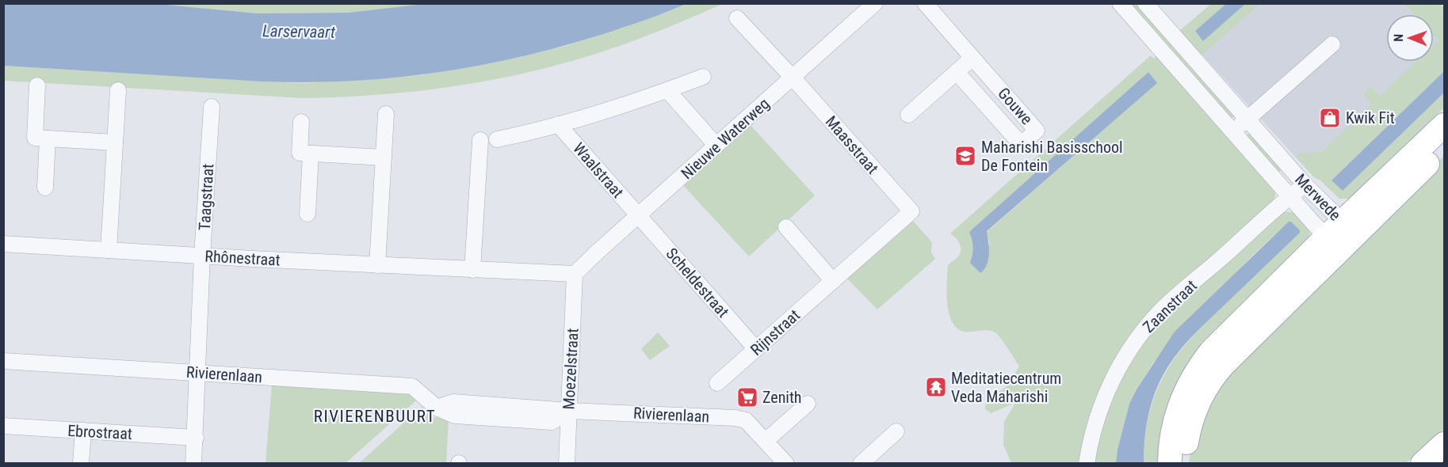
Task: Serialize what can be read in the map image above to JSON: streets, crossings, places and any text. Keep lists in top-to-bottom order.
{
  "streets": {
    "street": [
      "Gouwe",
      "Nieuwe Waterweg",
      "Maasstraat",
      "Waalstraat",
      "Taagstraat",
      "Merwede",
      "Rhônestraat",
      "Scheldestraat",
      "Zaanstraat",
      "Rijnstraat",
      "Moezelstraat",
      "Rivierenlaan",
      "Ebrostraat"
    ]
  },
  "crossings": [
    ["Nieuwe Waterweg", "Maasstraat"],
    ["Nieuwe Waterweg", "Waalstraat"],
    ["Nieuwe Waterweg", "Rhônestraat"],
    ["Nieuwe Waterweg", "Scheldestraat"],
    ["Nieuwe Waterweg", "Moezelstraat"],
    ["Maasstraat", "Rijnstraat"],
    ["Waalstraat", "Scheldestraat"],
    ["Taagstraat", "Rhônestraat"],
    ["Taagstraat", "Rivierenlaan"],
    ["Taagstraat", "Ebrostraat"],
    ["Merwede", "Zaanstraat"],
    ["Rhônestraat", "Moezelstraat"],
    ["Scheldestraat", "Rijnstraat"],
    ["Moezelstraat", "Rivierenlaan"]
  ],
  "districts": ["RIVIERENBUURT"],
  "water": ["Larservaart"],
  "places": {
    "shop": ["Kwik Fit"],
    "school or university": ["Maharishi Basisschool De Fontein"],
    "temple": ["Meditatiecentrum Veda Maharishi"],
    "supermarket": ["Zenith"]
  },
  "north": "left"
}
